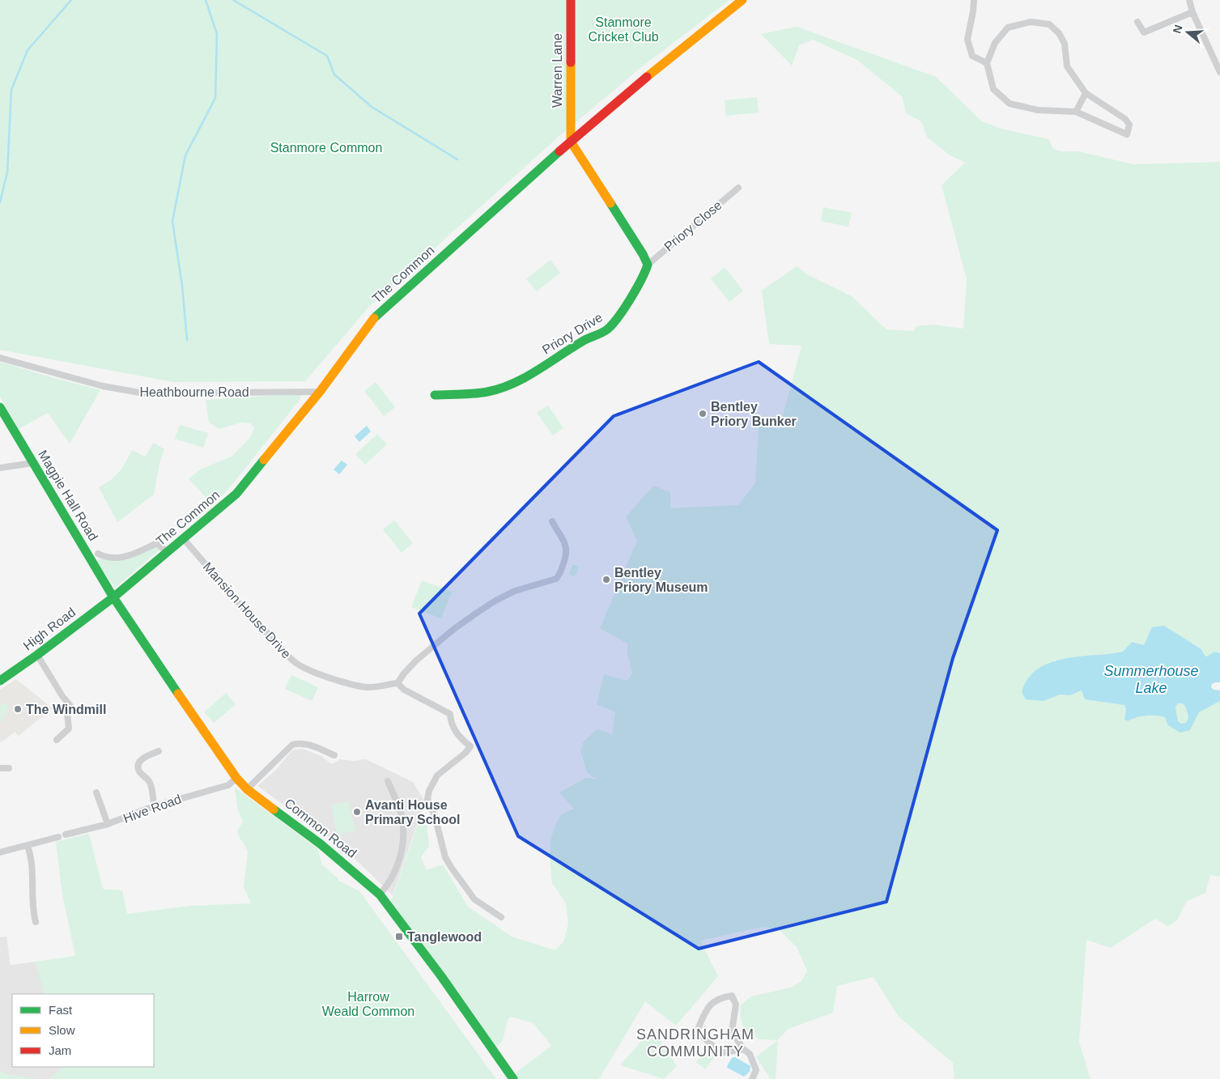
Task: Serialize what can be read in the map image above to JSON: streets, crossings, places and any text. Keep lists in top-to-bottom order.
{
  "streets": {
    "main road": [
      "Warren Lane",
      "The Common",
      "Priory Drive",
      "Magpie Hall Road",
      "High Road",
      "Common Road"
    ],
    "street": [
      "Priory Close",
      "Heathbourne Road",
      "Mansion House Drive",
      "Hive Road"
    ]
  },
  "crossings": [
    ["Warren Lane", "The Common"],
    ["Priory Close", "Priory Drive"],
    ["The Common", "Heathbourne Road"],
    ["The Common", "Magpie Hall Road"],
    ["The Common", "Mansion House Drive"],
    ["The Common", "High Road"],
    ["The Common", "Common Road"],
    ["Magpie Hall Road", "High Road"],
    ["Magpie Hall Road", "Common Road"],
    ["High Road", "Common Road"],
    ["Hive Road", "Common Road"]
  ],
  "districts": ["SANDRINGHAM COMMUNITY"],
  "water": ["Summerhouse Lake"],
  "parks": ["Stanmore Cricket Club", "Stanmore Common", "Harrow Weald Common"],
  "places": {
    "other": [
      "Bentley Priory Bunker",
      "Bentley Priory Museum",
      "The Windmill",
      "Avanti House Primary School"
    ],
    "transit": ["Tanglewood"]
  },
  "legend": ["Fast", "Slow", "Jam"],
  "north": "left"
}
